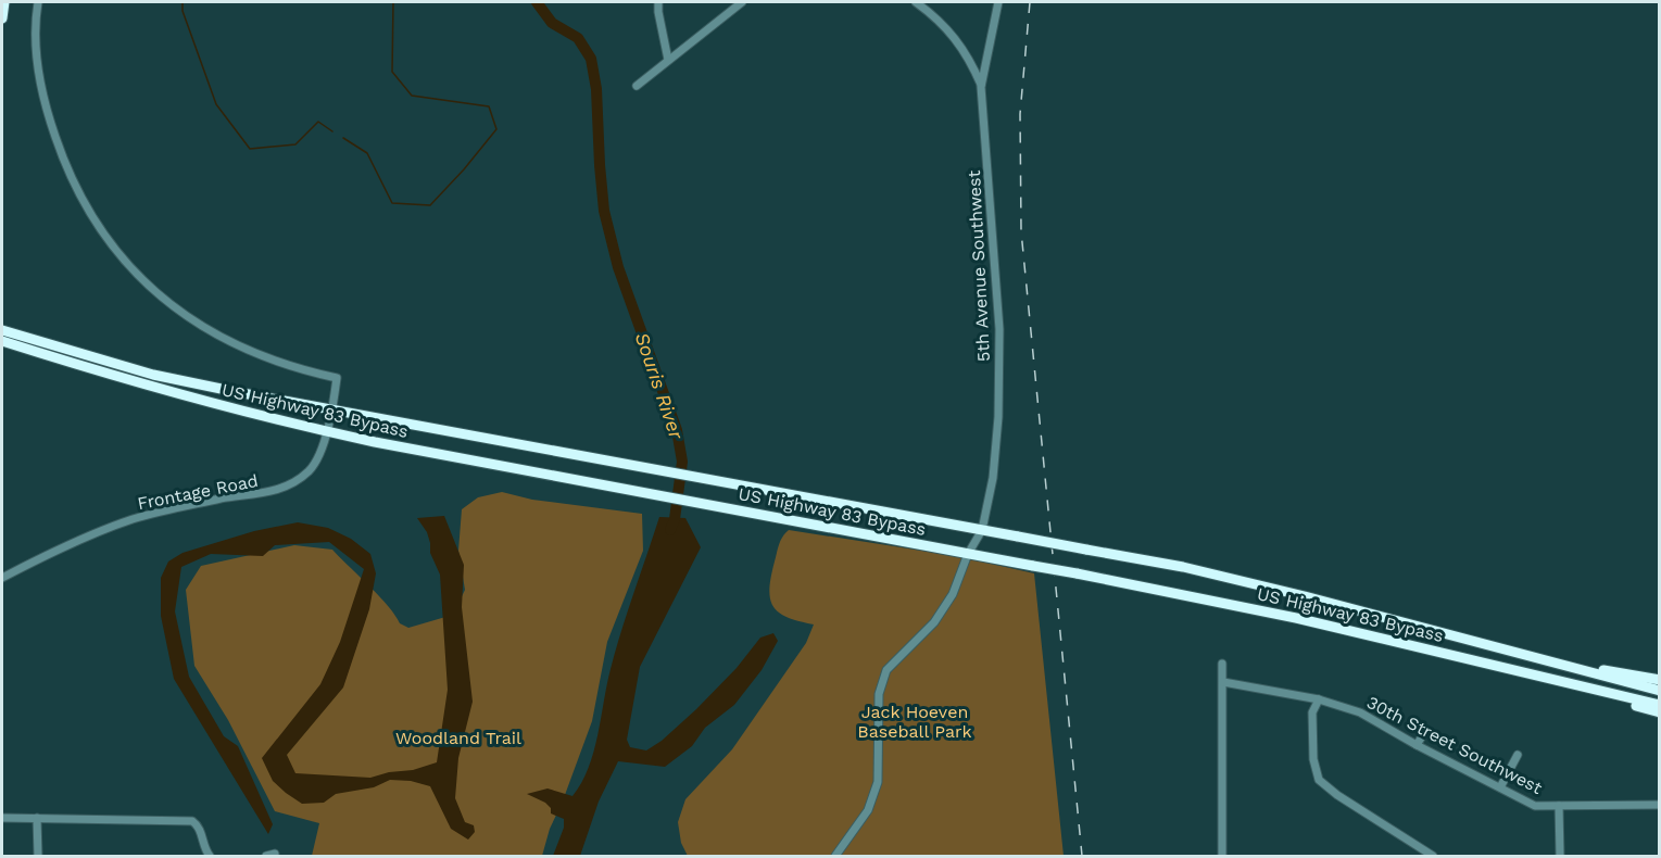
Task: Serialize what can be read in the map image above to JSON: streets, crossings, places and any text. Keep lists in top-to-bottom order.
{
  "streets": {
    "highway": ["US Highway 83 Bypass"],
    "street": ["5th Avenue Southwest", "Frontage Road", "30th Street Southwest"]
  },
  "crossings": [
    ["5th Avenue Southwest", "US Highway 83 Bypass"],
    ["US Highway 83 Bypass", "Frontage Road"]
  ],
  "water": ["Souris River"],
  "parks": ["Jack Hoeven Baseball Park", "Woodland Trail"]
}
